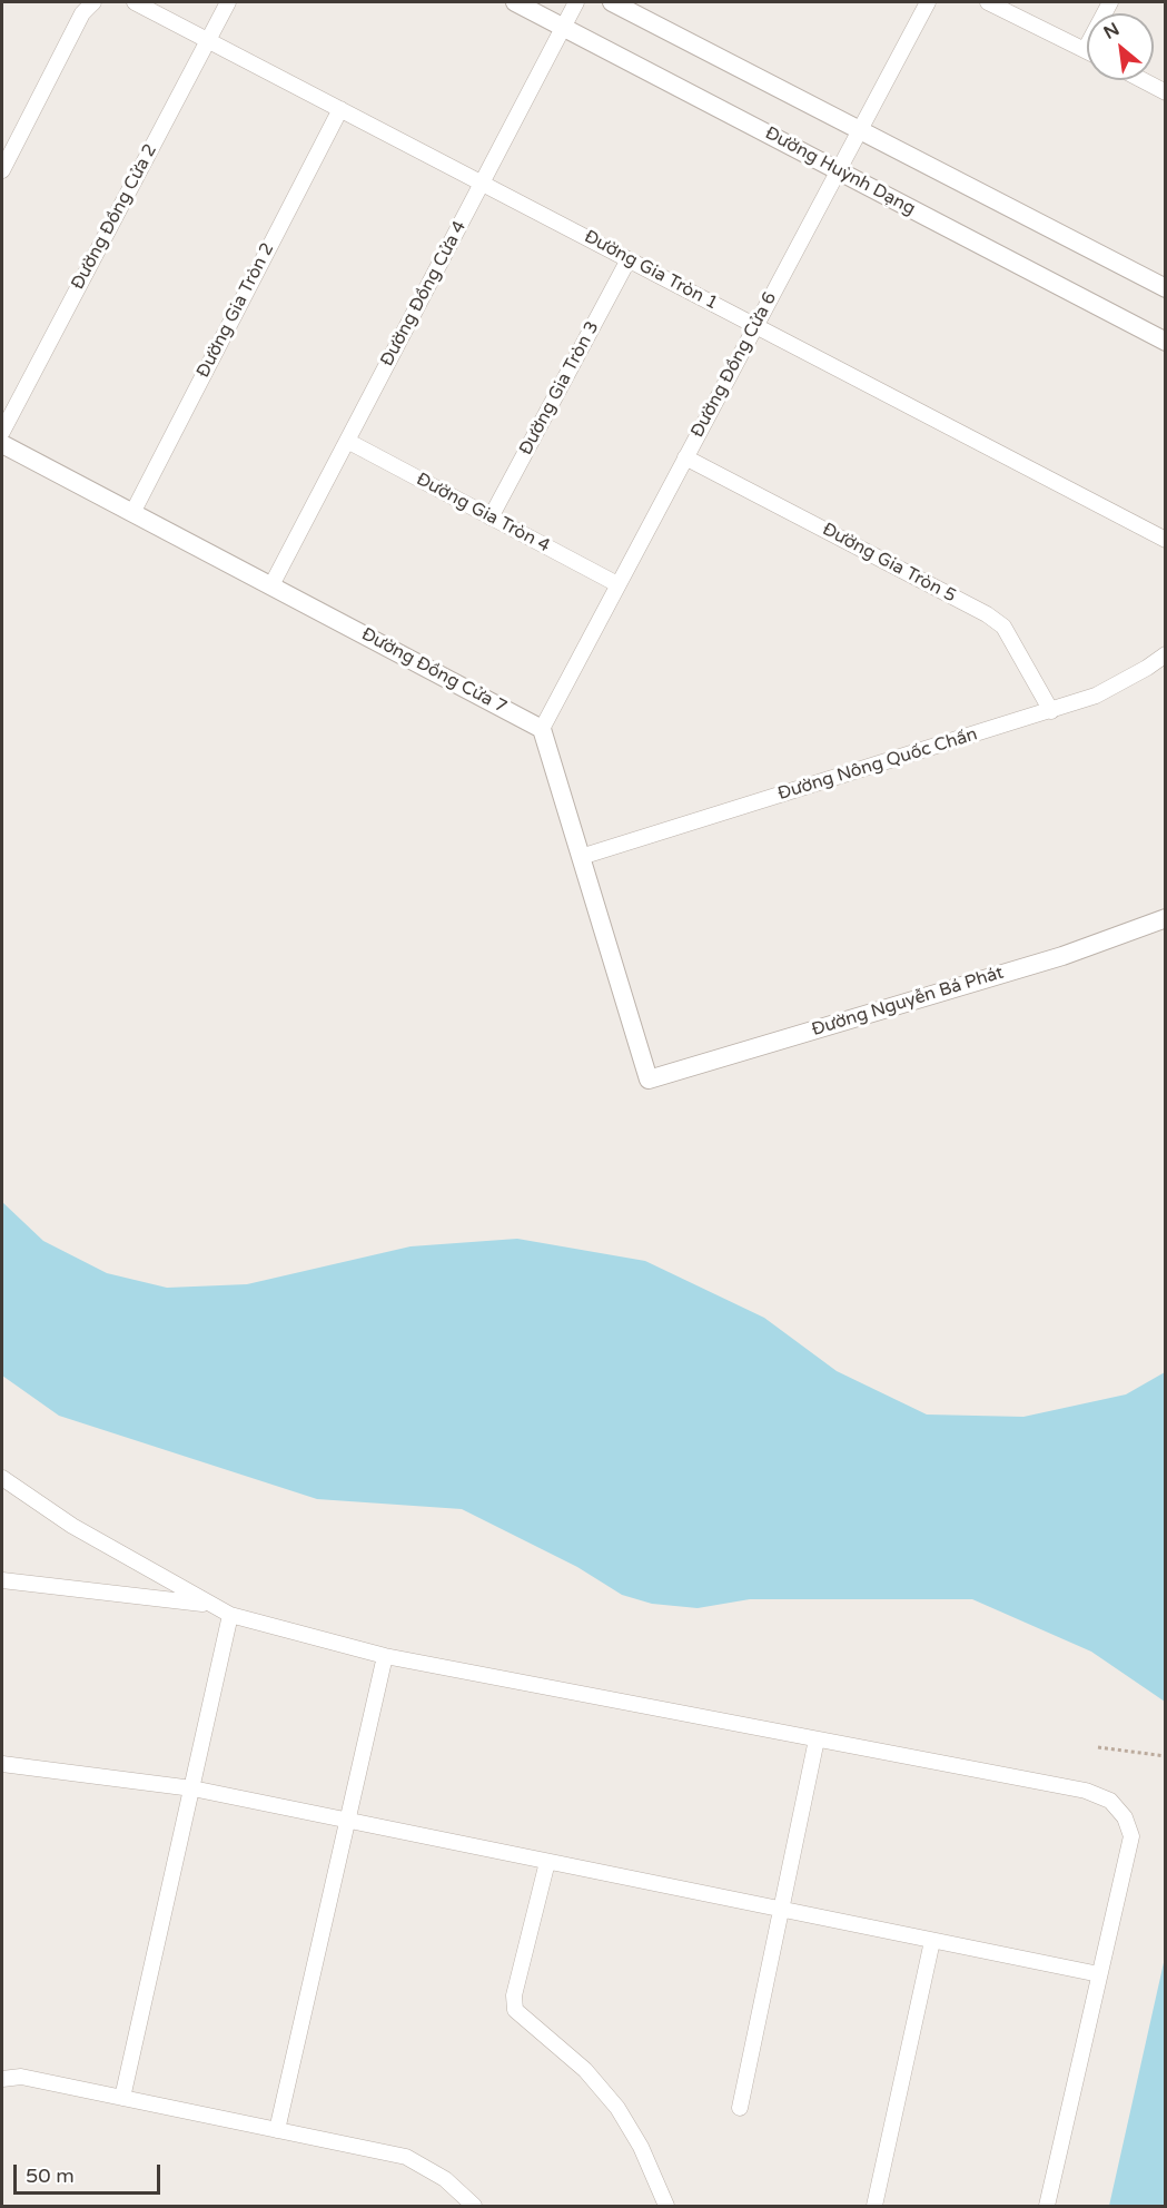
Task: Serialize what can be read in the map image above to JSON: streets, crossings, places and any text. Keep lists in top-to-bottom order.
{
  "streets": {
    "street": [
      "Đường Huỳnh Dạng",
      "Đường Đồng Cửa 2",
      "Đường Gia Tròn 1",
      "Đường Đồng Cửa 4",
      "Đường Gia Tròn 2",
      "Đường Đồng Cửa 6",
      "Đường Gia Tròn 3",
      "Đường Gia Tròn 4",
      "Đường Gia Tròn 5",
      "Đường Đồng Cửa 7",
      "Đường Nông Quốc Chấn",
      "Đường Nguyễn Bá Phát"
    ]
  },
  "crossings": [
    ["Đường Huỳnh Dạng", "Đường Đồng Cửa 4"],
    ["Đường Huỳnh Dạng", "Đường Đồng Cửa 6"],
    ["Đường Đồng Cửa 2", "Đường Gia Tròn 1"],
    ["Đường Gia Tròn 1", "Đường Đồng Cửa 4"],
    ["Đường Gia Tròn 1", "Đường Gia Tròn 2"],
    ["Đường Gia Tròn 1", "Đường Đồng Cửa 6"],
    ["Đường Gia Tròn 1", "Đường Gia Tròn 3"],
    ["Đường Đồng Cửa 4", "Đường Gia Tròn 4"],
    ["Đường Đồng Cửa 4", "Đường Đồng Cửa 7"],
    ["Đường Gia Tròn 2", "Đường Đồng Cửa 7"],
    ["Đường Đồng Cửa 6", "Đường Gia Tròn 4"],
    ["Đường Đồng Cửa 6", "Đường Gia Tròn 5"],
    ["Đường Đồng Cửa 6", "Đường Đồng Cửa 7"],
    ["Đường Gia Tròn 3", "Đường Gia Tròn 4"],
    ["Đường Gia Tròn 5", "Đường Nông Quốc Chấn"],
    ["Đường Nông Quốc Chấn", "Đường Nguyễn Bá Phát"]
  ],
  "scale_bar": "50 m",
  "north": "top left"
}
